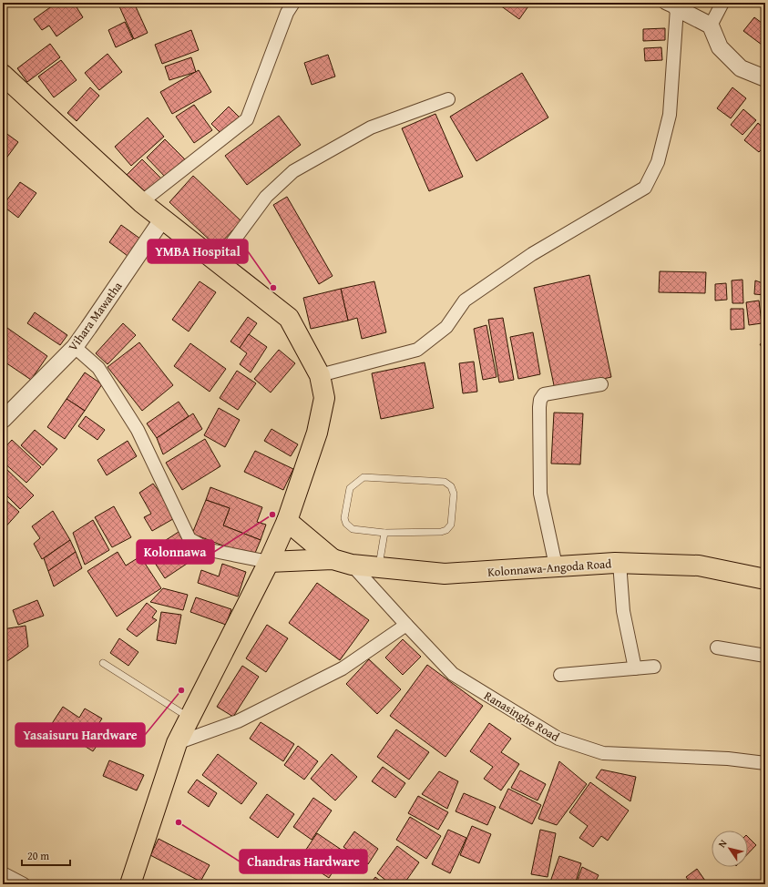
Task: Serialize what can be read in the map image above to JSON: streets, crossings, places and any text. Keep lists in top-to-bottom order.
{
  "streets": {
    "main road": ["Kolonnawa-Angoda Road"],
    "street": ["Vihara Mawatha", "Ranasinghe Road"]
  },
  "crossings": [
    ["Kolonnawa-Angoda Road", "Ranasinghe Road"]
  ],
  "places": [
    "YMBA Hospital",
    "Kolonnawa",
    "Yasaisuru Hardware",
    "Chandras Hardware"
  ],
  "scale_bar": "20 m",
  "north": "top left"
}
